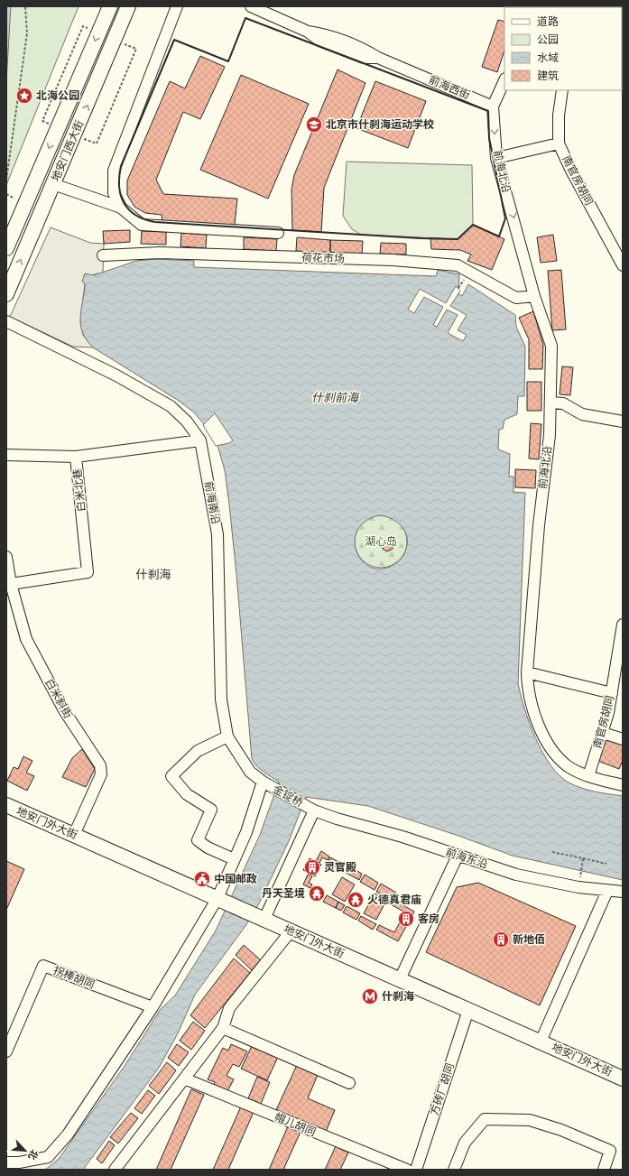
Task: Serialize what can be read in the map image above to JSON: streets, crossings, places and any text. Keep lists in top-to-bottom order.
{
  "streets": {
    "main road": ["地安门西大街", "地安门外大街"],
    "street": [
      "前海西街",
      "前海北沿",
      "南官房胡同",
      "荷花市场",
      "白米北巷",
      "前海南沿",
      "白米斜街",
      "金锭桥",
      "前海东沿",
      "拐棒胡同",
      "方砖厂胡同",
      "帽儿胡同"
    ]
  },
  "crossings": [
    ["前海西街", "前海北沿"],
    ["前海北沿", "南官房胡同"],
    ["前海北沿", "荷花市场"],
    ["白米北巷", "前海南沿"],
    ["白米北巷", "白米斜街"],
    ["前海南沿", "金锭桥"],
    ["白米斜街", "地安门外大街"],
    ["金锭桥", "前海东沿"],
    ["地安门外大街", "方砖厂胡同"]
  ],
  "districts": ["什刹海"],
  "water": ["什刹前海"],
  "parks": ["湖心岛"],
  "places": {
    "place": ["北海公园"],
    "school or university": ["北京市什刹海运动学校"],
    "building": ["灵官殿", "客房", "新地佰"],
    "public building": ["中国邮政"],
    "temple": ["丹天圣境", "火德真君庙"],
    "metro station": ["什刹海"]
  },
  "legend": [
    "道路",
    "公园",
    "水域",
    "建筑"
  ],
  "north": "bottom right"
}
